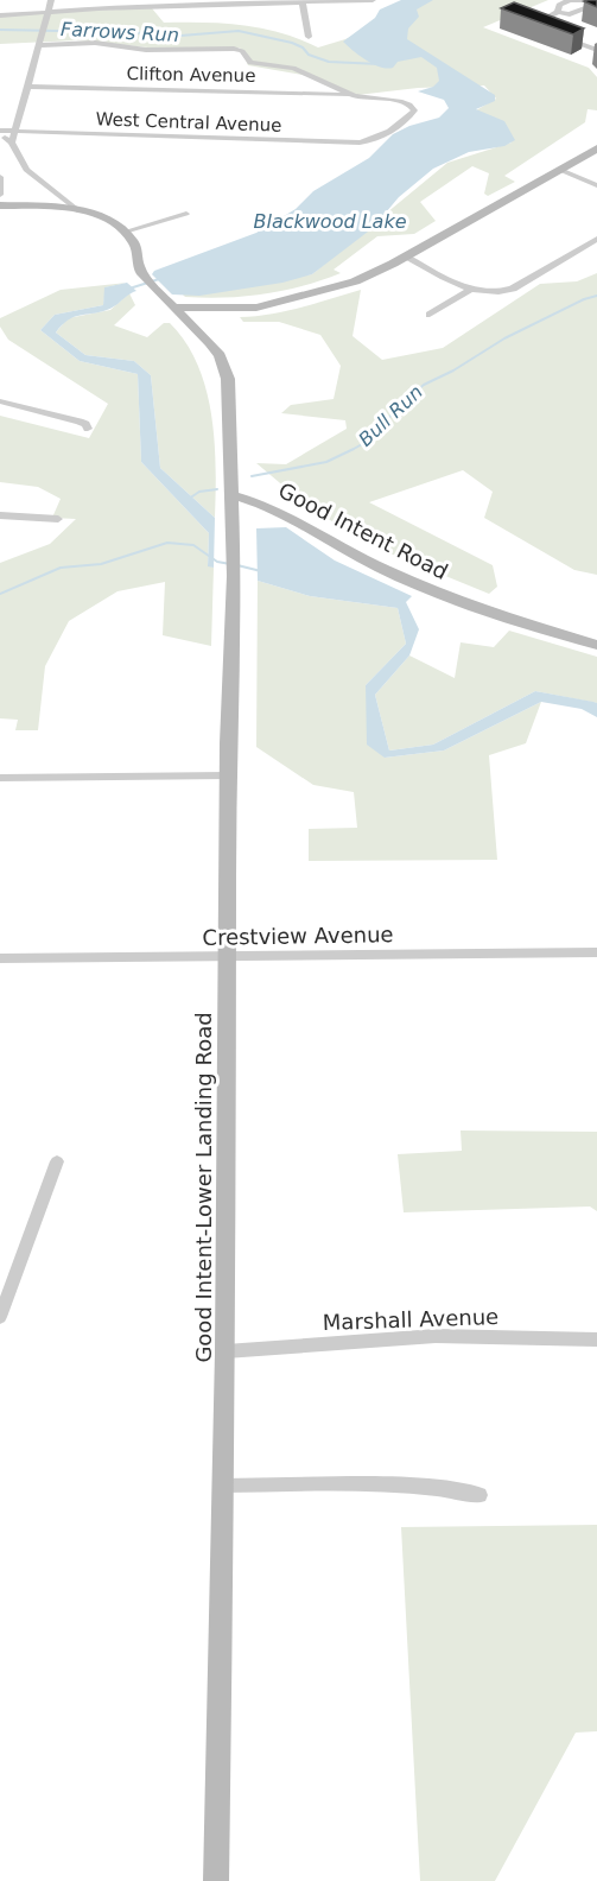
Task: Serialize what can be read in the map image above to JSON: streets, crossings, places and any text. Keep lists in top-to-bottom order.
{
  "streets": {
    "main road": ["Good Intent Road", "Good Intent-Lower Landing Road"],
    "street": [
      "Clifton Avenue",
      "West Central Avenue",
      "Crestview Avenue",
      "Marshall Avenue"
    ]
  },
  "crossings": [
    ["Clifton Avenue", "West Central Avenue"],
    ["Good Intent Road", "Good Intent-Lower Landing Road"],
    ["Crestview Avenue", "Good Intent-Lower Landing Road"],
    ["Good Intent-Lower Landing Road", "Marshall Avenue"]
  ],
  "water": ["Farrows Run", "Blackwood Lake", "Bull Run"]
}
